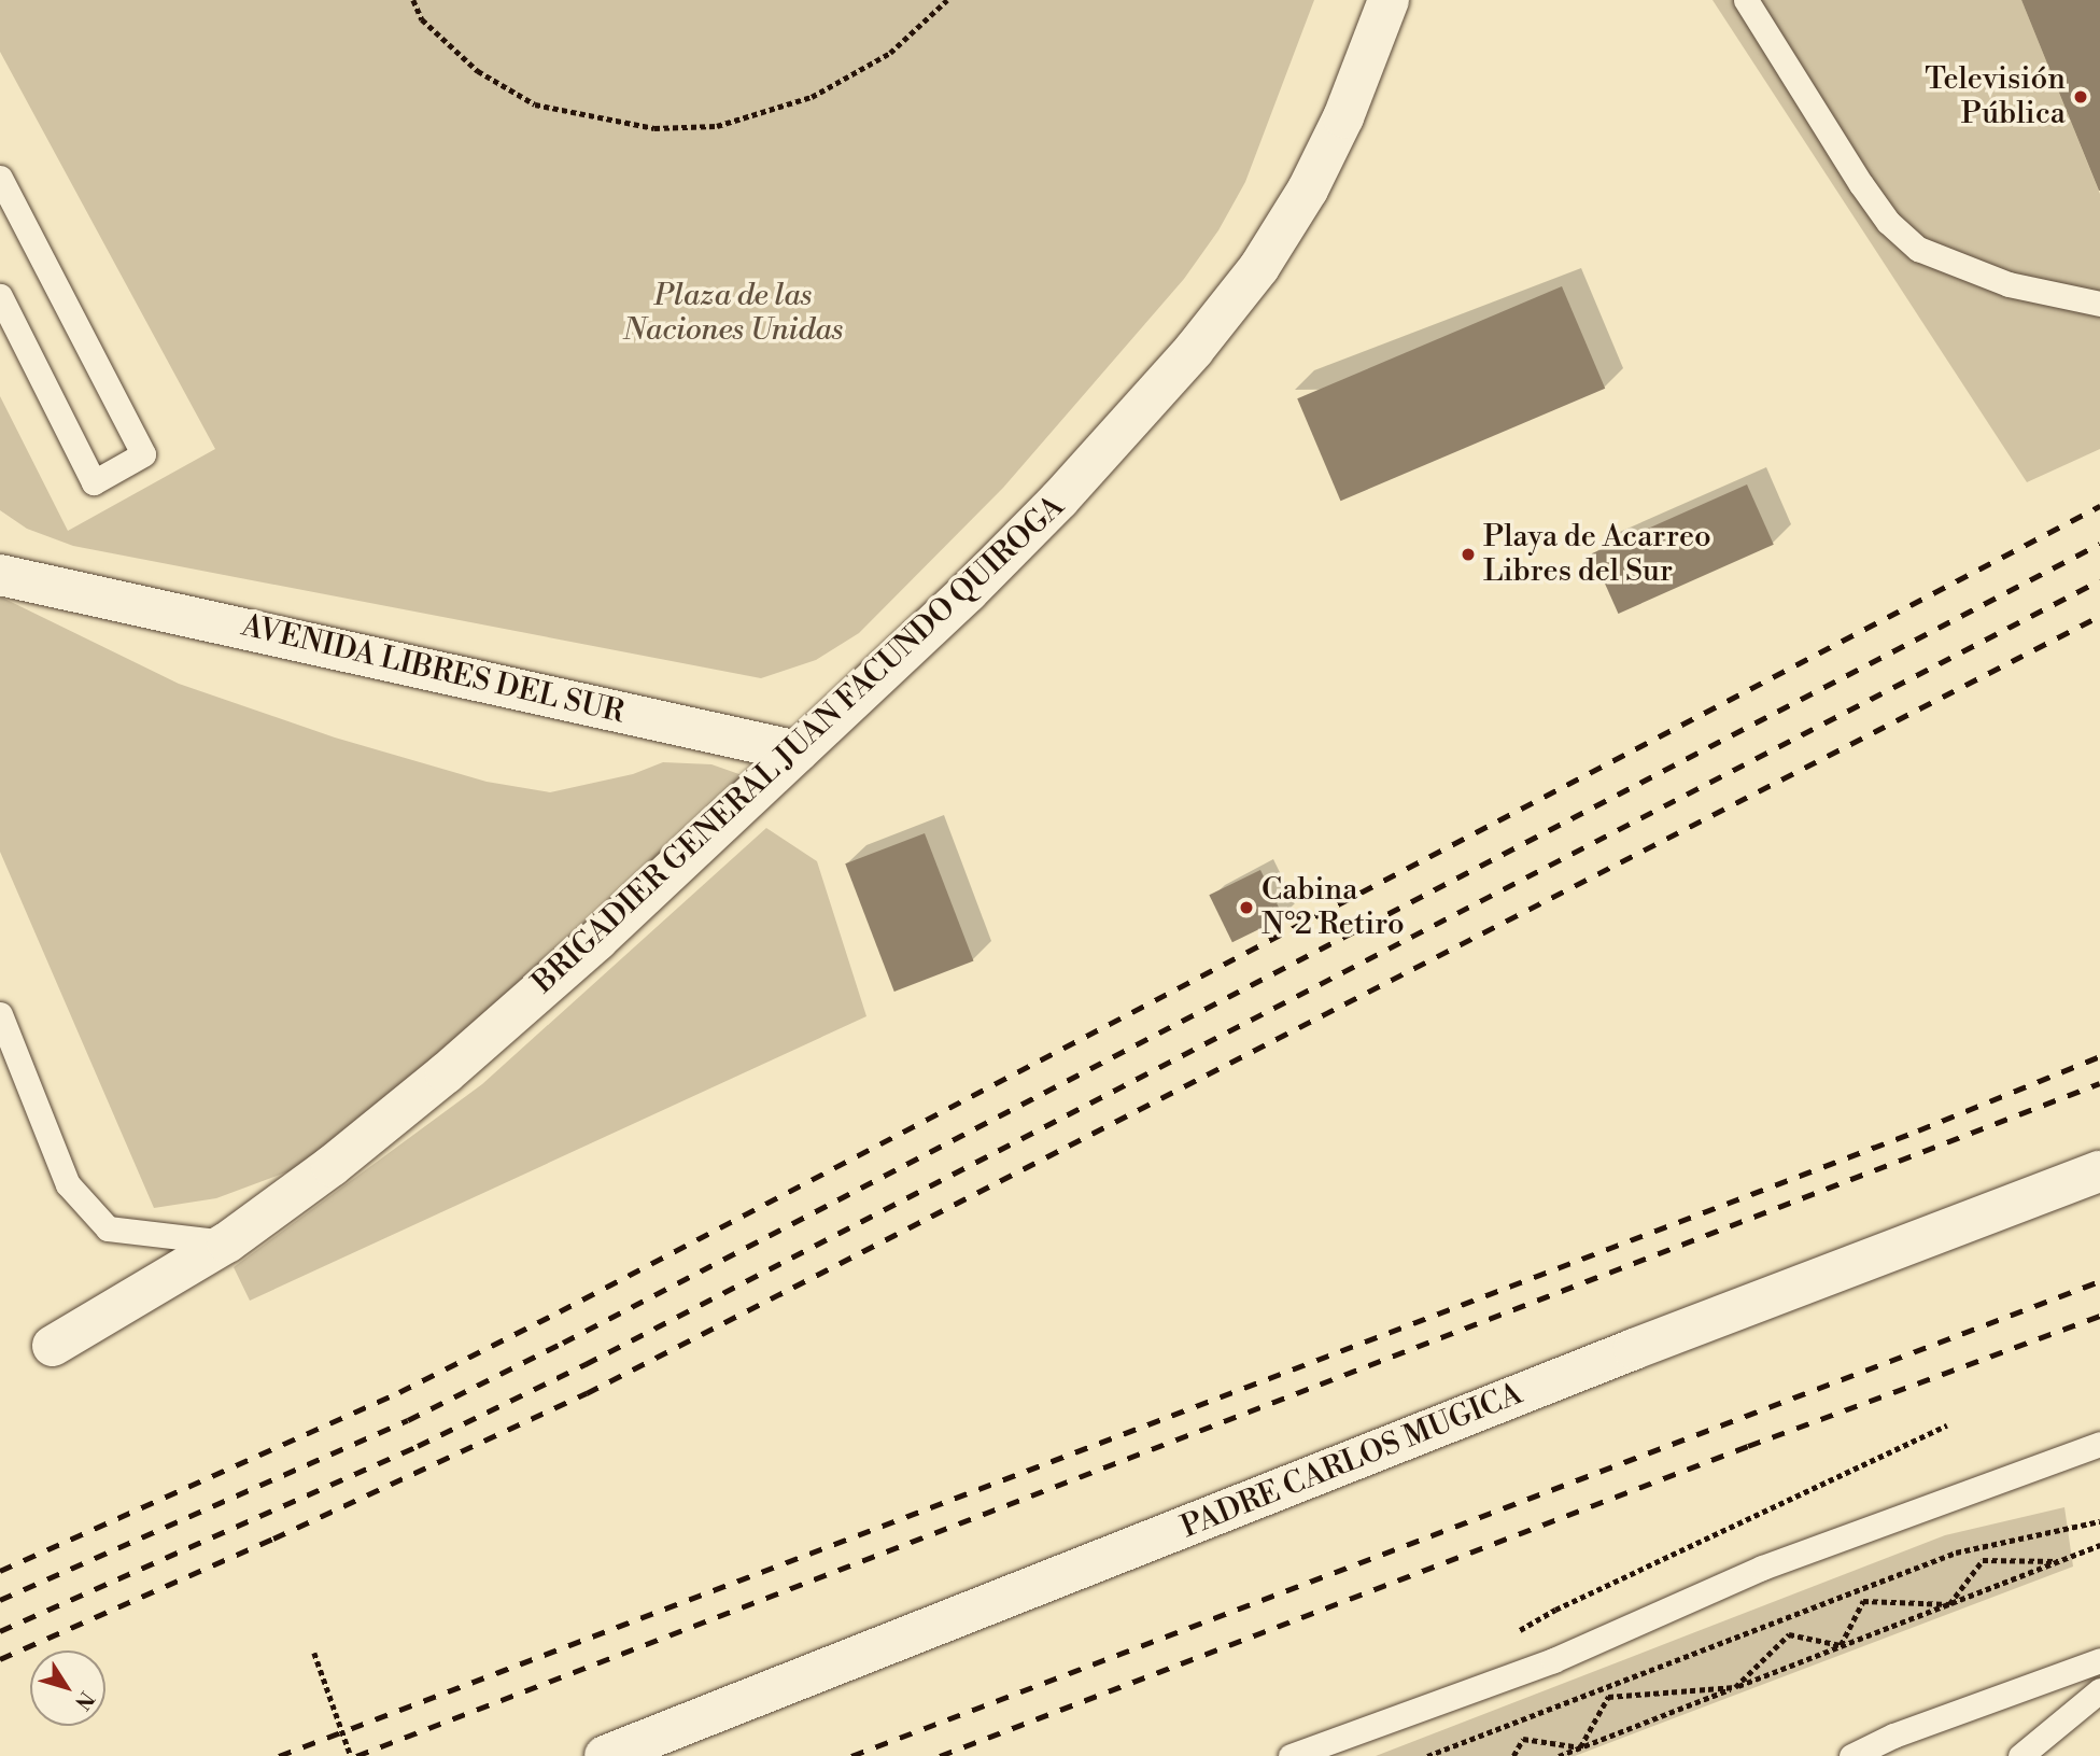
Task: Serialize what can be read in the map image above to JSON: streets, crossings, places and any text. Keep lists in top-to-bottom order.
{
  "streets": {
    "street": ["AVENIDA LIBRES DEL SUR", "BRIGADIER GENERAL JUAN FACUNDO QUIROGA", "PADRE CARLOS MUGICA"]
  },
  "crossings": [
    ["AVENIDA LIBRES DEL SUR", "BRIGADIER GENERAL JUAN FACUNDO QUIROGA"]
  ],
  "parks": ["Plaza de las Naciones Unidas"],
  "places": ["Televisión Pública", "Playa de Acarreo Libres del Sur", "Cabina N°2 Retiro"],
  "north": "bottom right"
}
